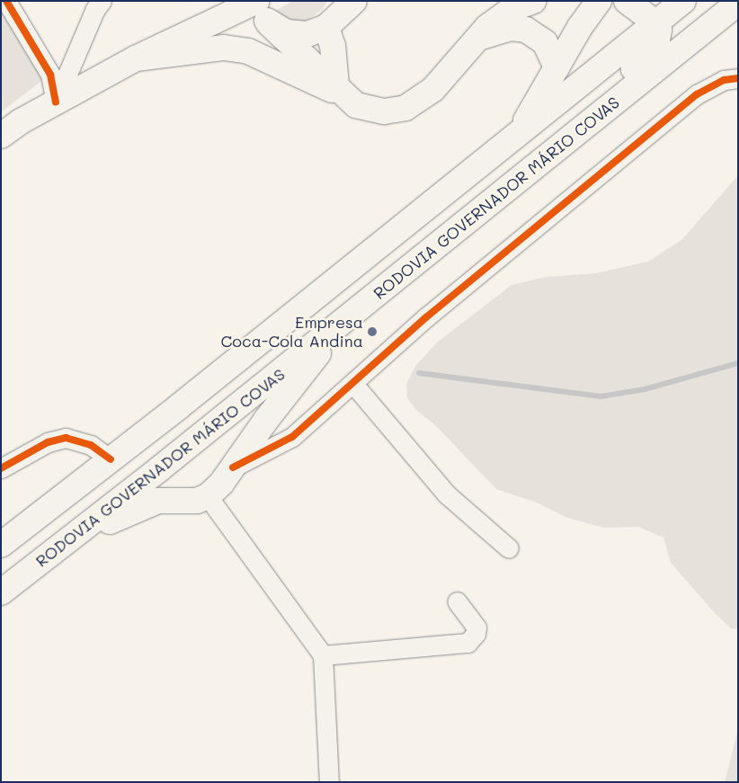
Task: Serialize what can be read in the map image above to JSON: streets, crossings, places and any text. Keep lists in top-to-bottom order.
{
  "streets": {
    "main road": ["RODOVIA GOVERNADOR MÁRIO COVAS"]
  },
  "places": ["Empresa Coca-Cola Andina"]
}
